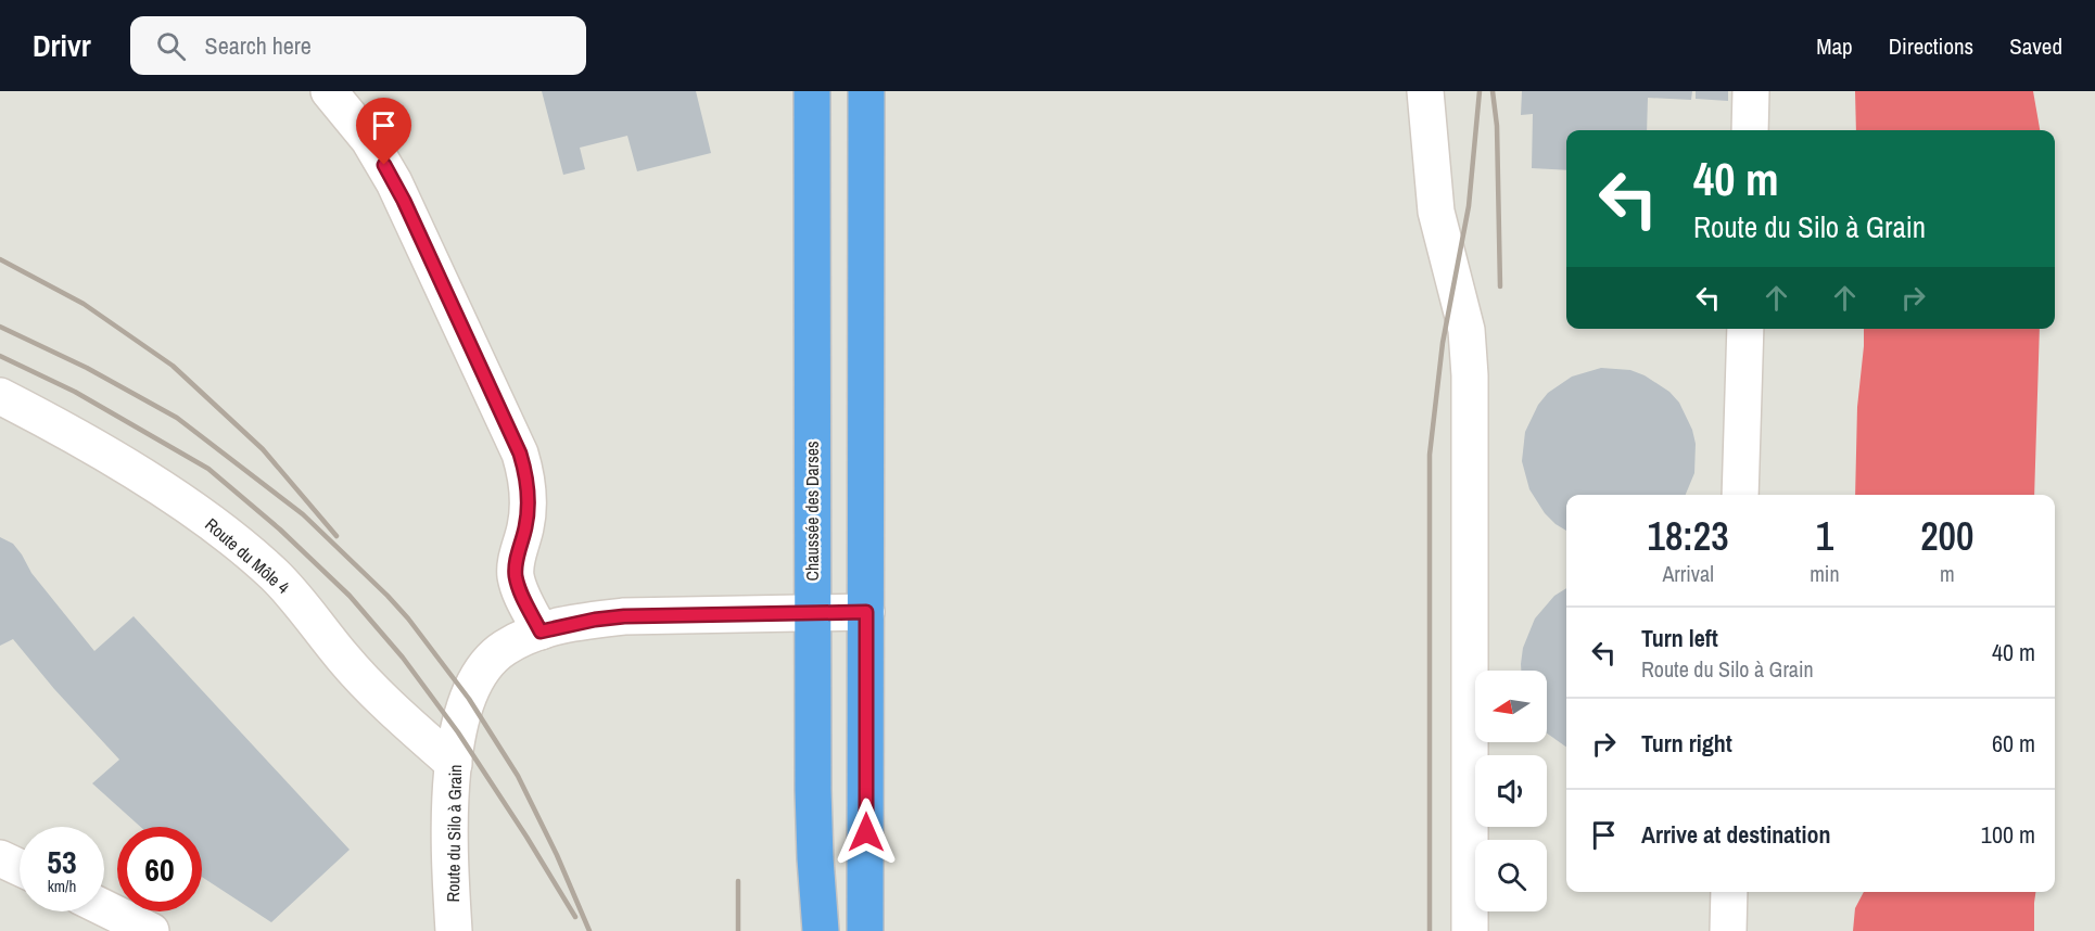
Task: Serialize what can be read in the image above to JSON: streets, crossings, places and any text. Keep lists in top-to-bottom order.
{
  "streets": {
    "main road": ["Chaussée des Darses"],
    "street": ["Route du Môle 4", "Route du Silo à Grain"]
  },
  "crossings": [
    ["Chaussée des Darses", "Route du Silo à Grain"],
    ["Route du Môle 4", "Route du Silo à Grain"]
  ],
  "north": "left",
  "page": {
    "header": "Drivr",
    "search": "Search here",
    "nav": ["Map", "Directions", "Saved"],
    "turn": ["40 m", "Route du Silo à Grain"],
    "eta": [
      "18:23",
      "Arrival",
      "1",
      "min",
      "200",
      "m"
    ],
    "list": [
      {
        "name": "Turn left",
        "note": "Route du Silo à Grain",
        "value": "40 m"
      },
      {
        "name": "Turn right",
        "value": "60 m"
      },
      {
        "name": "Arrive at destination",
        "value": "100 m"
      }
    ],
    "speed": "53 km/h",
    "limit": "60"
  }
}
